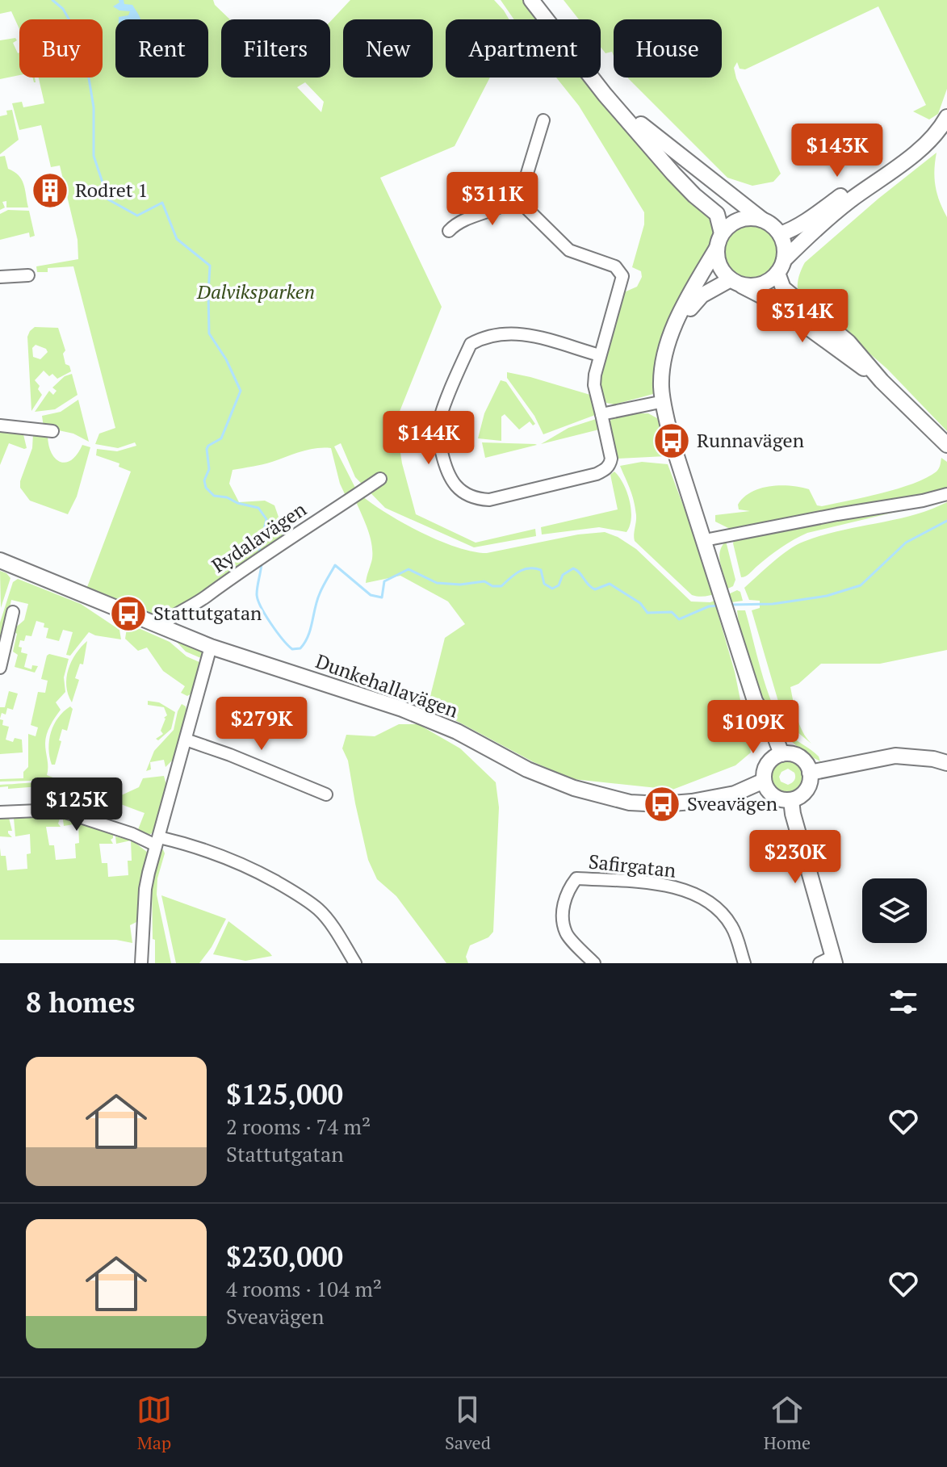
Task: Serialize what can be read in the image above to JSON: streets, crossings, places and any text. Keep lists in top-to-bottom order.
{
  "streets": {
    "street": ["Rydalavägen", "Dunkehallavägen", "Safirgatan"]
  },
  "crossings": [
    ["Rydalavägen", "Dunkehallavägen"]
  ],
  "parks": ["Dalviksparken"],
  "places": {
    "building": ["Rodret 1"],
    "bus stop": ["Runnavägen", "Stattutgatan", "Sveavägen"]
  },
  "page": {
    "chip": [
      "Buy",
      "Rent",
      "Filters",
      "New",
      "Apartment",
      "House"
    ],
    "price": [
      "$143K",
      "$311K",
      "$314K",
      "$144K",
      "$279K",
      "$109K",
      "$125K",
      "$230K"
    ],
    "heading": "8 homes",
    "list": [
      {
        "name": "$125,000",
        "note": "2 rooms · 74 m² · Stattutgatan"
      },
      {
        "name": "$230,000",
        "note": "4 rooms · 104 m² · Sveavägen"
      }
    ],
    "tabs": ["Map", "Saved", "Home"]
  }
}
